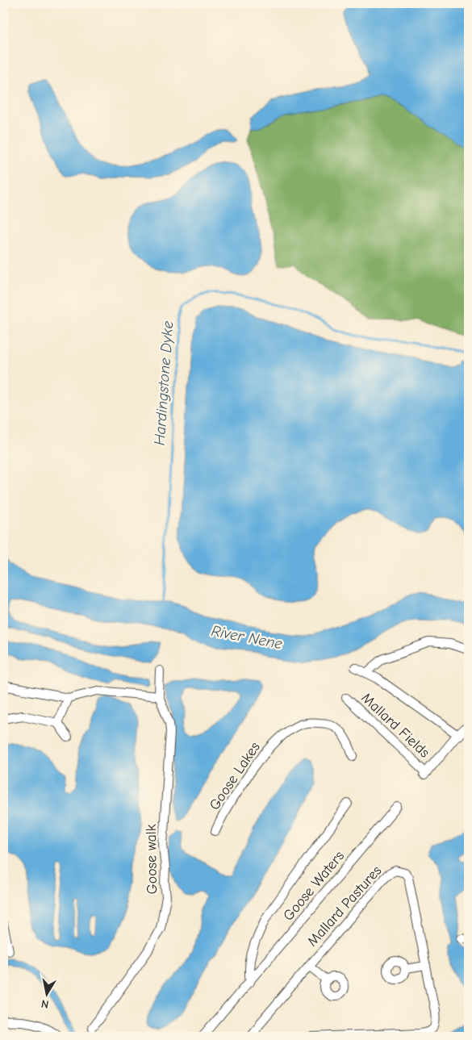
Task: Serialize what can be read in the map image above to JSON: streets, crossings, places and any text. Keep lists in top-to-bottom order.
{
  "streets": {
    "street": [
      "Mallard Fields",
      "Goose Lakes",
      "Goose walk",
      "Goose Waters",
      "Mallard Pastures"
    ]
  },
  "water": ["Hardingstone Dyke", "River Nene"],
  "north": "bottom"
}
